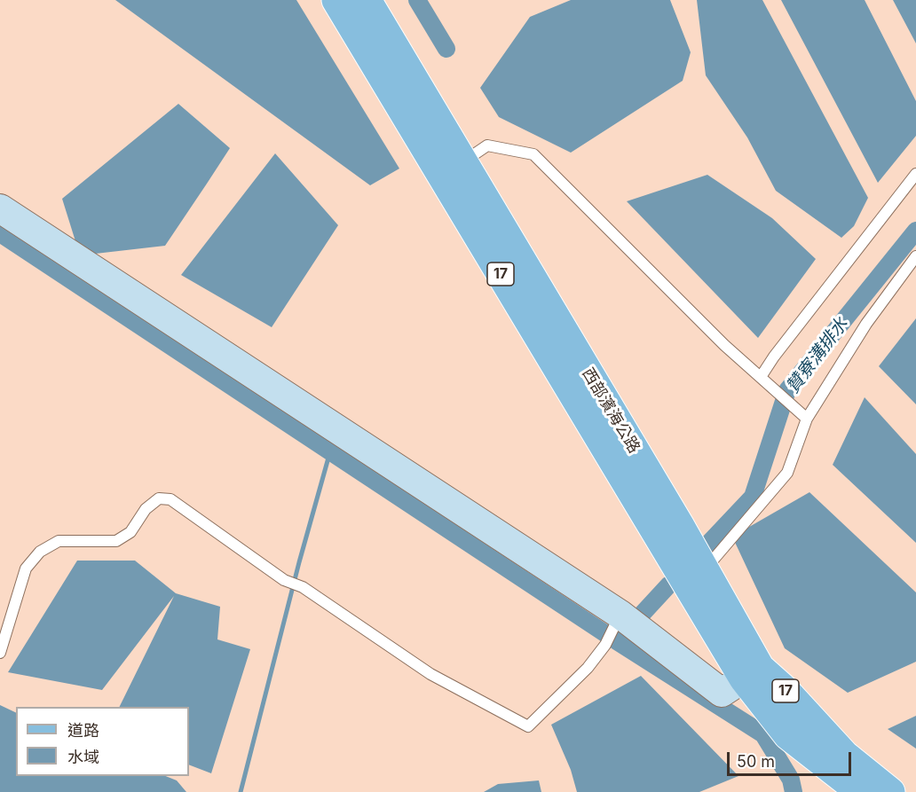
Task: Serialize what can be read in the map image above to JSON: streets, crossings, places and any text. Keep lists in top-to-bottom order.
{
  "streets": {
    "main road": ["17", "西部濱海公路"]
  },
  "water": ["贊寮溝排水"],
  "legend": ["道路", "水域"],
  "scale_bar": "50 m"
}
